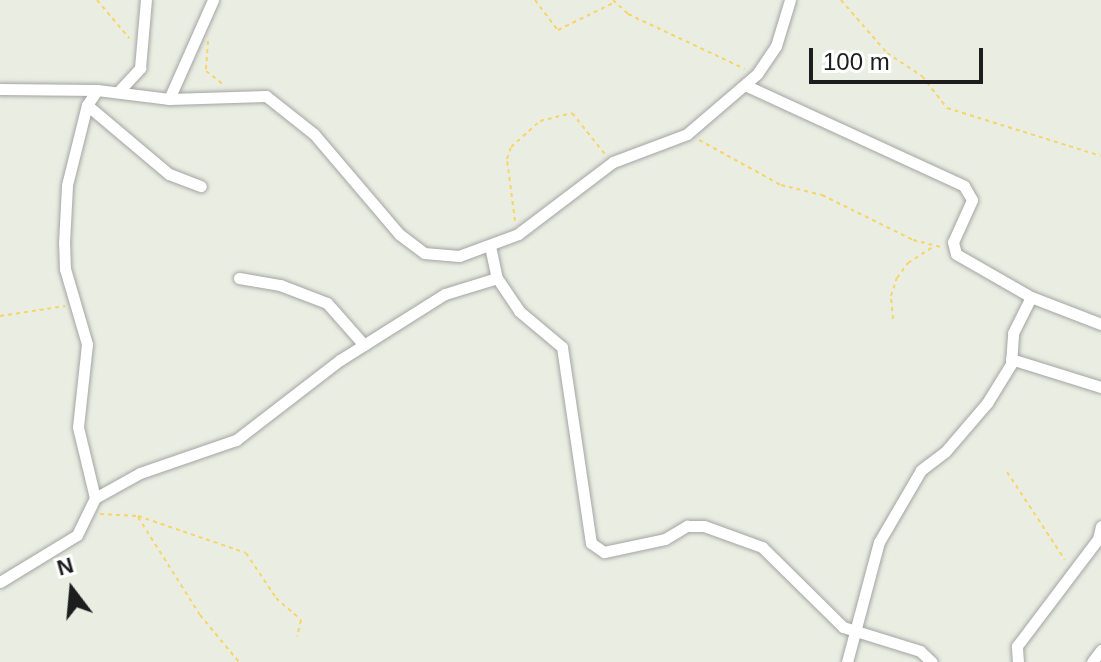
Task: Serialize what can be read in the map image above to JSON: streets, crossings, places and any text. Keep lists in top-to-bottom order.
{
  "scale_bar": "100 m",
  "north": "top"
}
